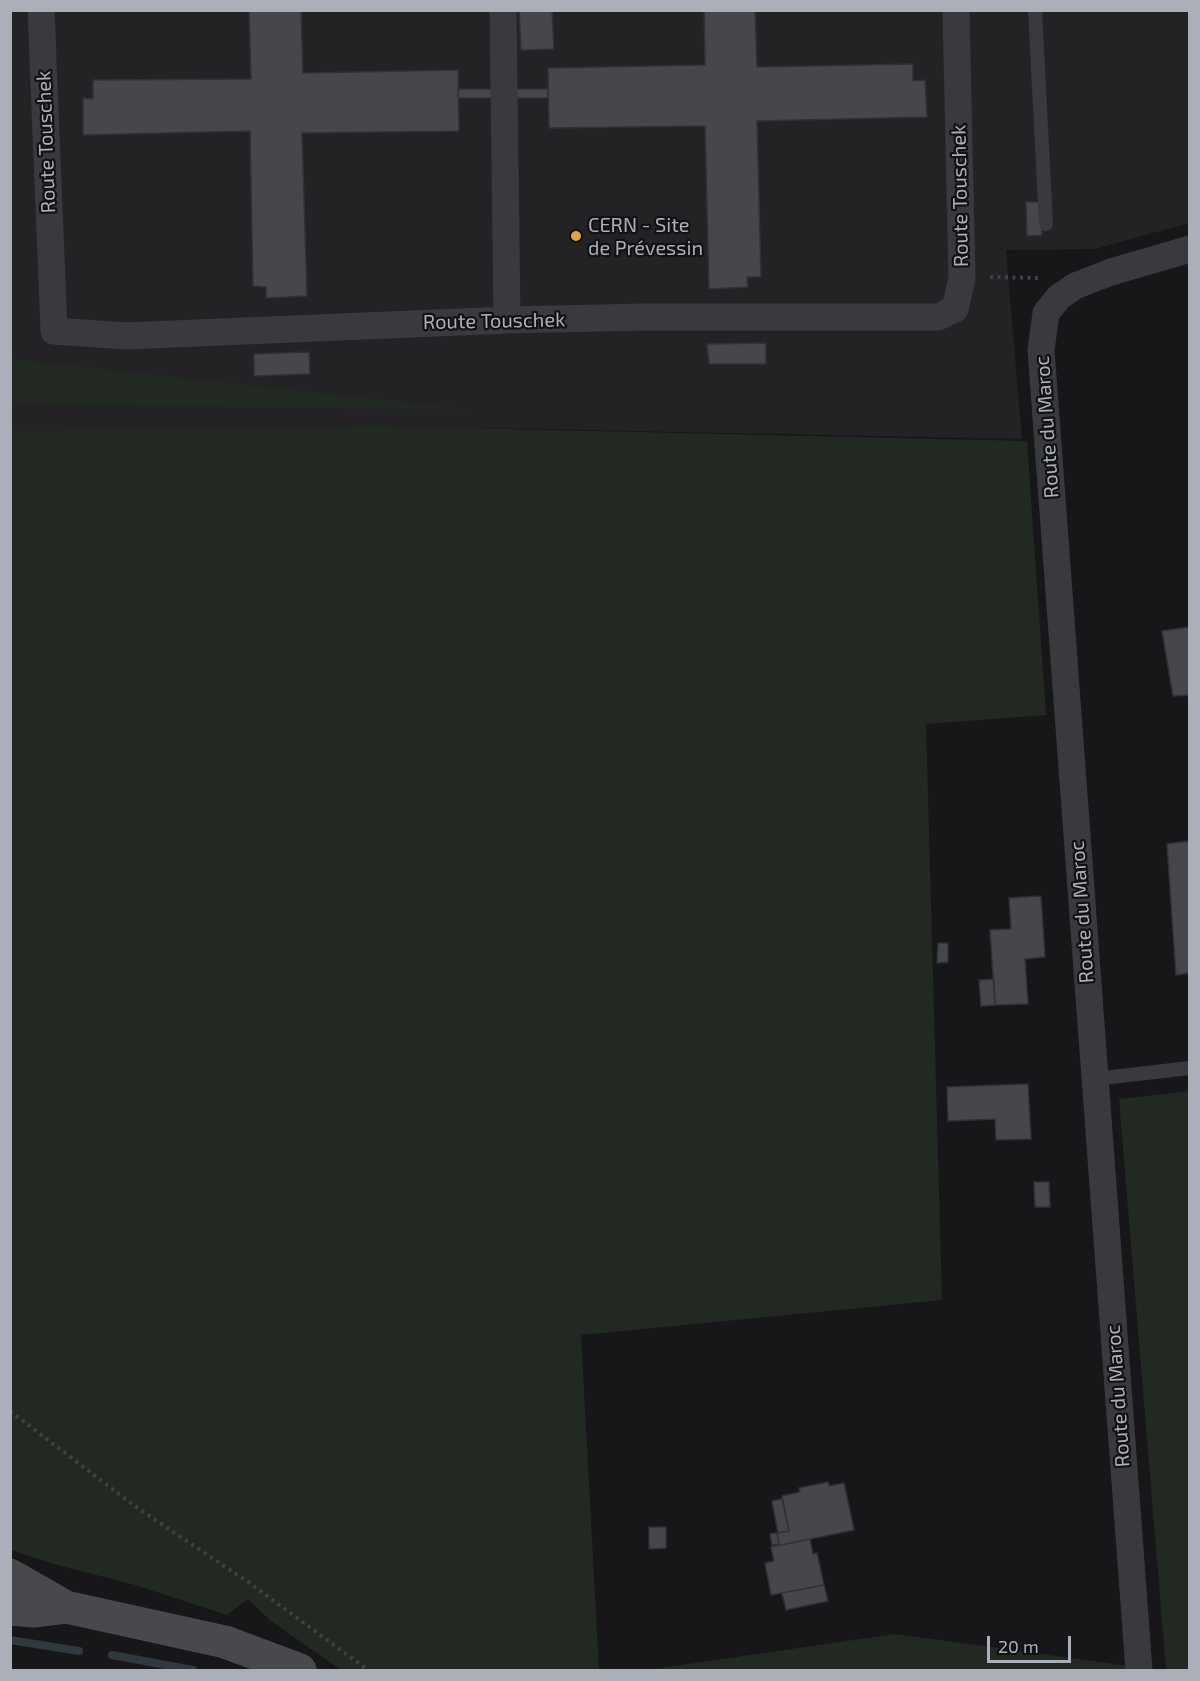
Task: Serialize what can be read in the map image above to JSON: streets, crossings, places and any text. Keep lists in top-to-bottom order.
{
  "streets": {
    "street": ["Route Touschek", "Route du Maroc"]
  },
  "places": ["CERN - Site de Prévessin"],
  "scale_bar": "20 m"
}
